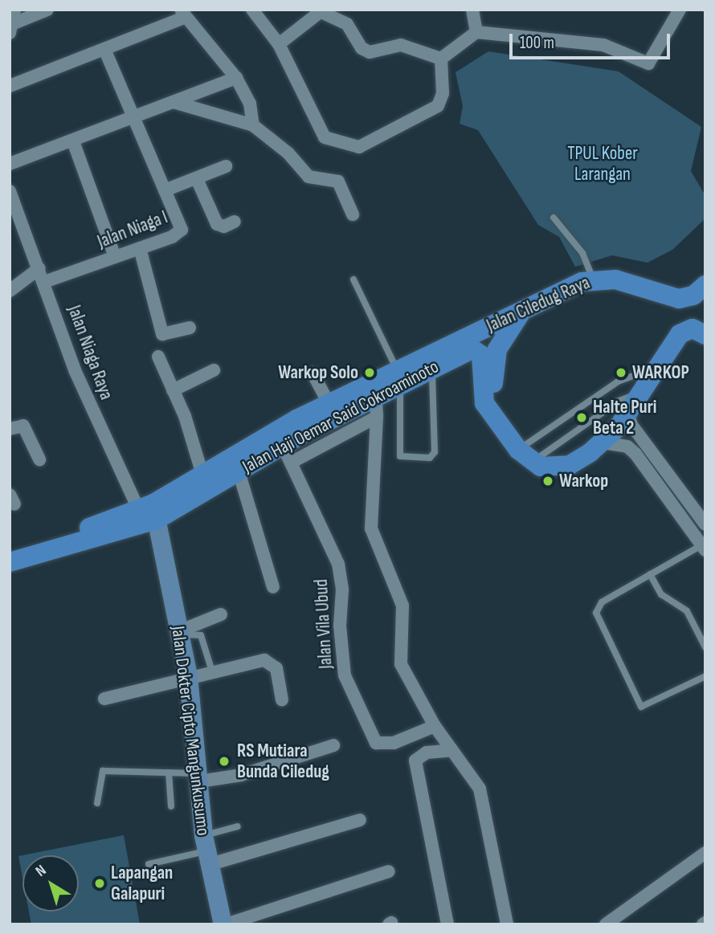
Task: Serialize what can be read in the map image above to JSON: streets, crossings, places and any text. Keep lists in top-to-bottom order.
{
  "streets": {
    "main road": ["Jalan Ciledug Raya", "Jalan Haji Oemar Said Cokroaminoto", "Jalan Dokter Cipto Mangunkusumo"],
    "street": ["Jalan Niaga I", "Jalan Niaga Raya", "Jalan Vila Ubud"]
  },
  "crossings": [
    ["Jalan Niaga I", "Jalan Niaga Raya"],
    ["Jalan Ciledug Raya", "Jalan Haji Oemar Said Cokroaminoto"],
    ["Jalan Niaga Raya", "Jalan Haji Oemar Said Cokroaminoto"],
    ["Jalan Niaga Raya", "Jalan Dokter Cipto Mangunkusumo"],
    ["Jalan Haji Oemar Said Cokroaminoto", "Jalan Vila Ubud"],
    ["Jalan Haji Oemar Said Cokroaminoto", "Jalan Dokter Cipto Mangunkusumo"]
  ],
  "parks": ["TPUL Kober Larangan"],
  "places": [
    "Warkop Solo",
    "WARKOP",
    "Halte Puri Beta 2",
    "Warkop",
    "RS Mutiara Bunda Ciledug",
    "Lapangan Galapuri"
  ],
  "scale_bar": "100 m",
  "north": "top left"
}
